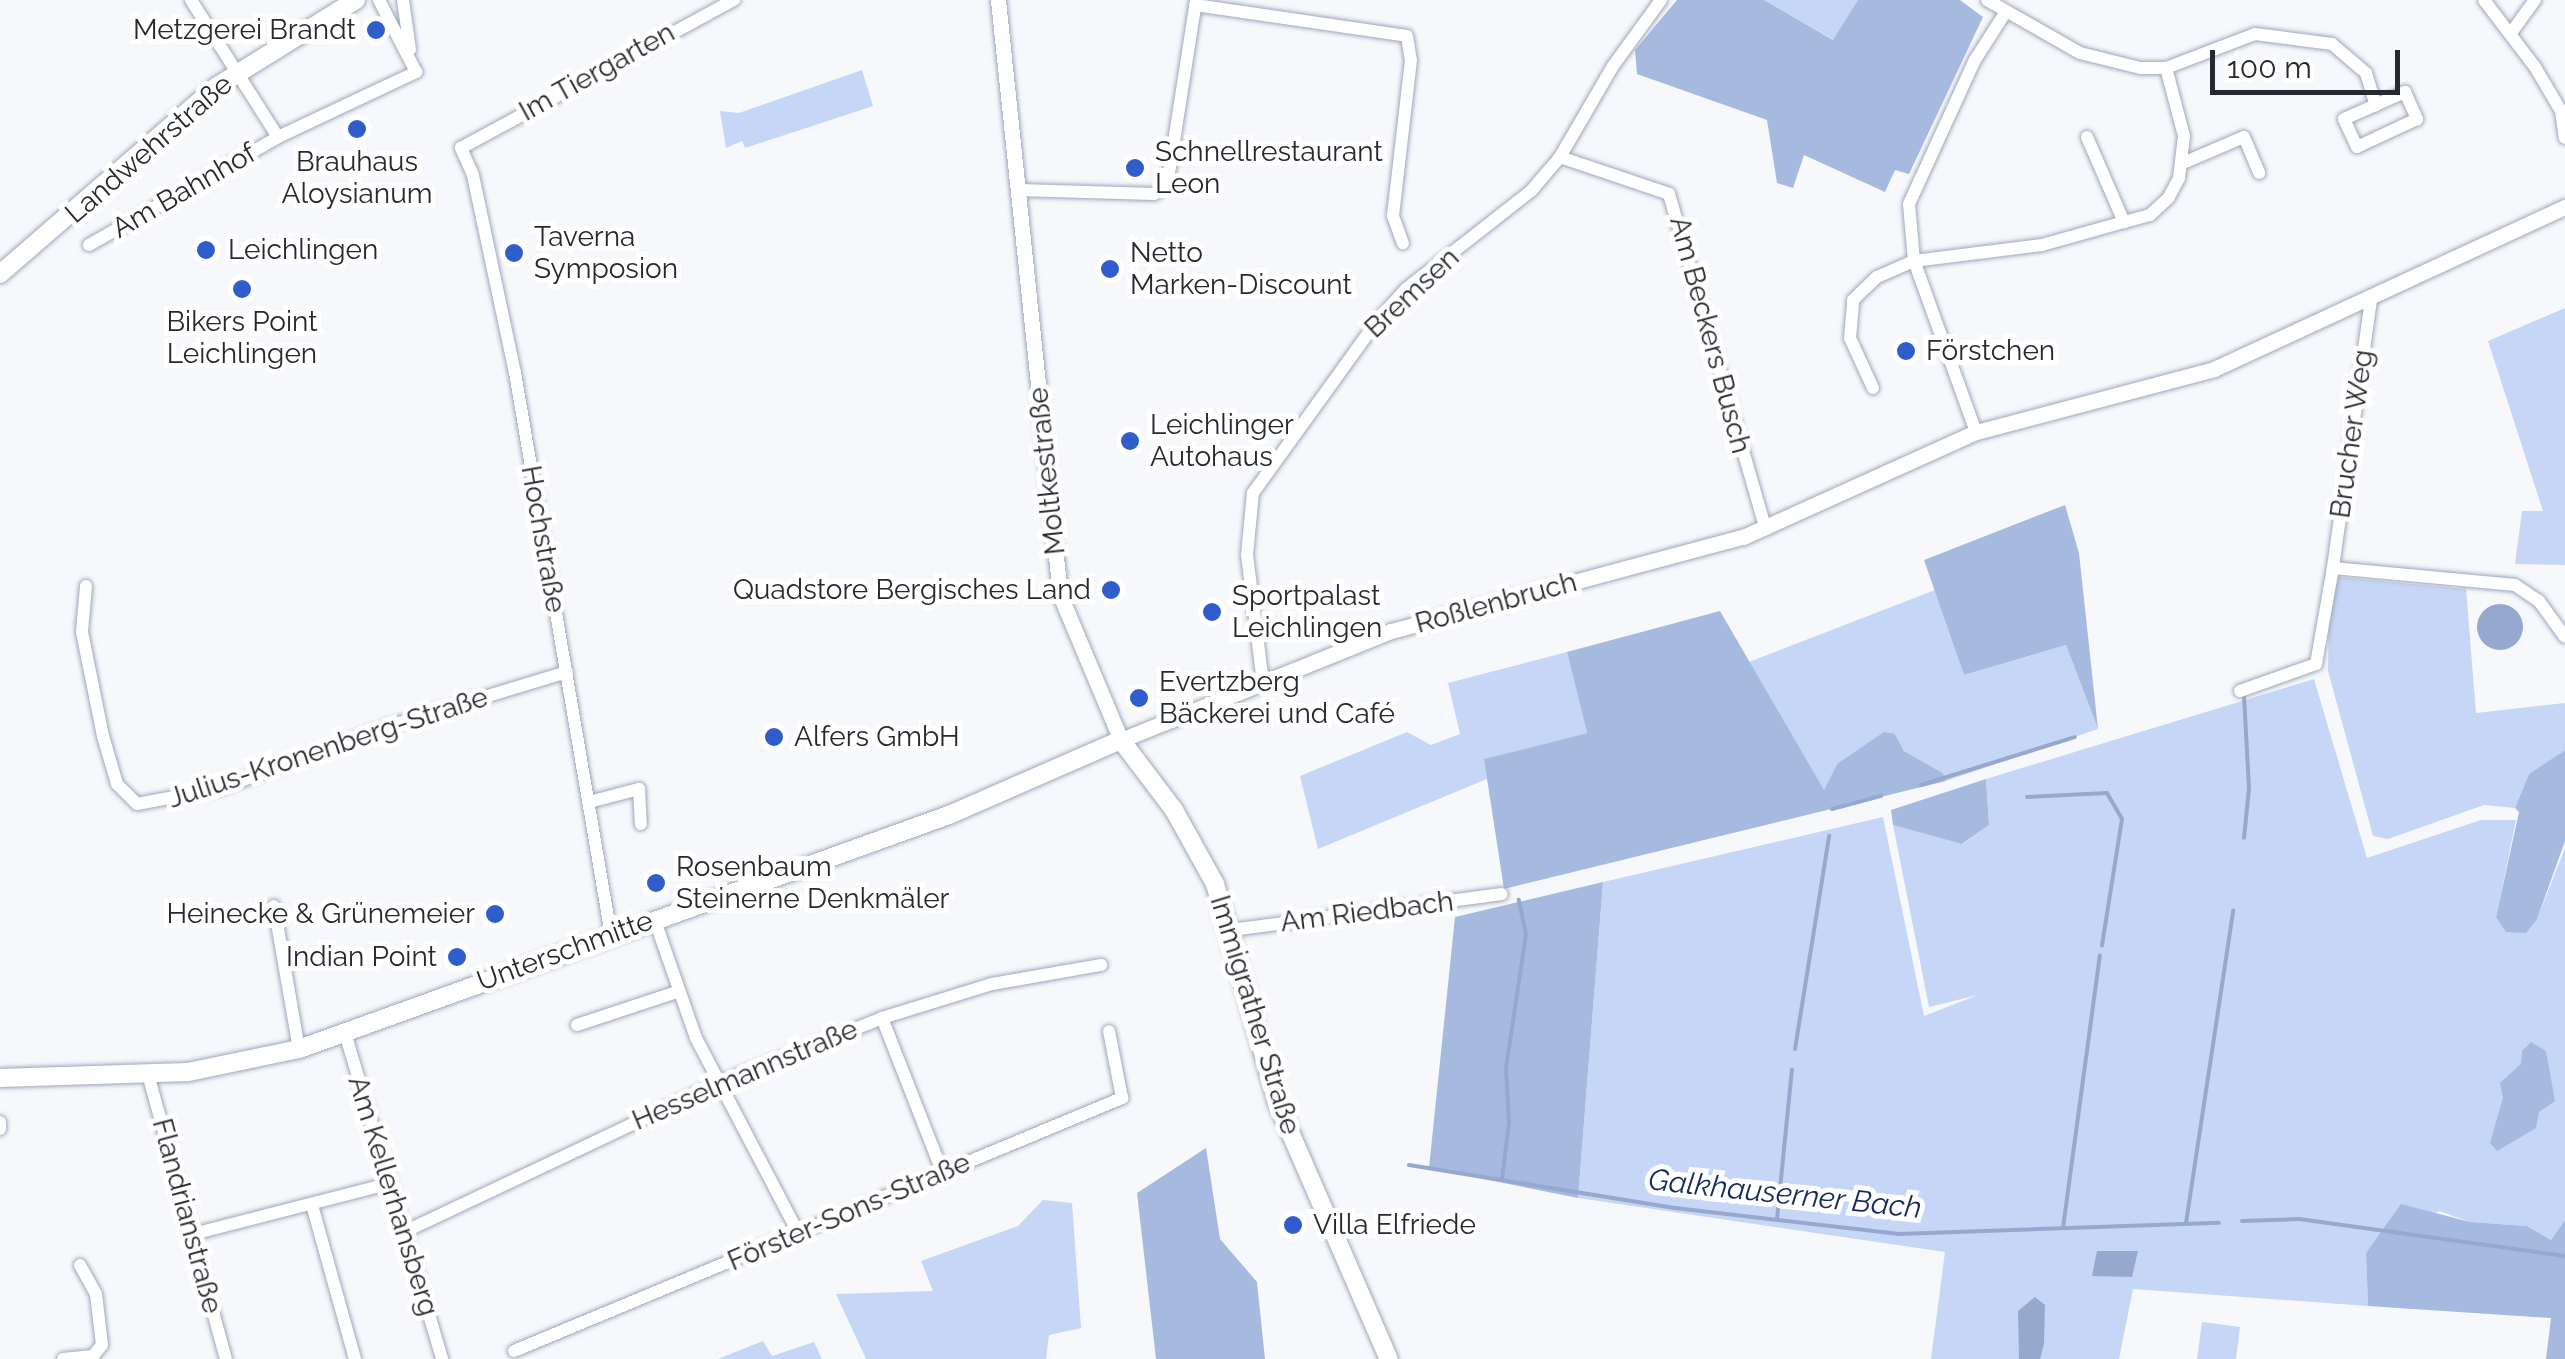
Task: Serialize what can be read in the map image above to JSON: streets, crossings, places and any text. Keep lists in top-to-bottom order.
{
  "streets": {
    "main road": ["Landwehrstraße", "Unterschmitte", "Immigrather Straße"],
    "street": [
      "Im Tiergarten",
      "Am Bahnhof",
      "Bremsen",
      "Am Beckers Busch",
      "Brucher Weg",
      "Moltkestraße",
      "Hochstraße",
      "Roßlenbruch",
      "Julius-Kronenberg-Straße",
      "Am Riedbach",
      "Hesselmannstraße",
      "Am Kellerhansberg",
      "Förster-Sons-Straße",
      "Flandrianstraße"
    ]
  },
  "crossings": [
    ["Im Tiergarten", "Hochstraße"],
    ["Landwehrstraße", "Am Bahnhof"],
    ["Bremsen", "Am Beckers Busch"],
    ["Bremsen", "Roßlenbruch"],
    ["Am Beckers Busch", "Roßlenbruch"],
    ["Moltkestraße", "Roßlenbruch"],
    ["Moltkestraße", "Unterschmitte"],
    ["Moltkestraße", "Immigrather Straße"],
    ["Hochstraße", "Julius-Kronenberg-Straße"],
    ["Hochstraße", "Unterschmitte"],
    ["Roßlenbruch", "Unterschmitte"],
    ["Roßlenbruch", "Immigrather Straße"],
    ["Am Riedbach", "Immigrather Straße"],
    ["Unterschmitte", "Immigrather Straße"],
    ["Unterschmitte", "Am Kellerhansberg"],
    ["Hesselmannstraße", "Am Kellerhansberg"]
  ],
  "water": ["Galkhauserner Bach"],
  "places": [
    "Metzgerei Brandt",
    "Brauhaus Aloysianum",
    "Schnellrestaurant Leon",
    "Leichlingen",
    "Taverna Symposion",
    "Netto Marken-Discount",
    "Bikers Point Leichlingen",
    "Förstchen",
    "Leichlinger Autohaus",
    "Quadstore Bergisches Land",
    "Sportpalast Leichlingen",
    "Evertzberg Bäckerei und Café",
    "Alfers GmbH",
    "Rosenbaum Steinerne Denkmäler",
    "Heinecke & Grünemeier",
    "Indian Point",
    "Villa Elfriede"
  ],
  "scale_bar": "100 m"
}
